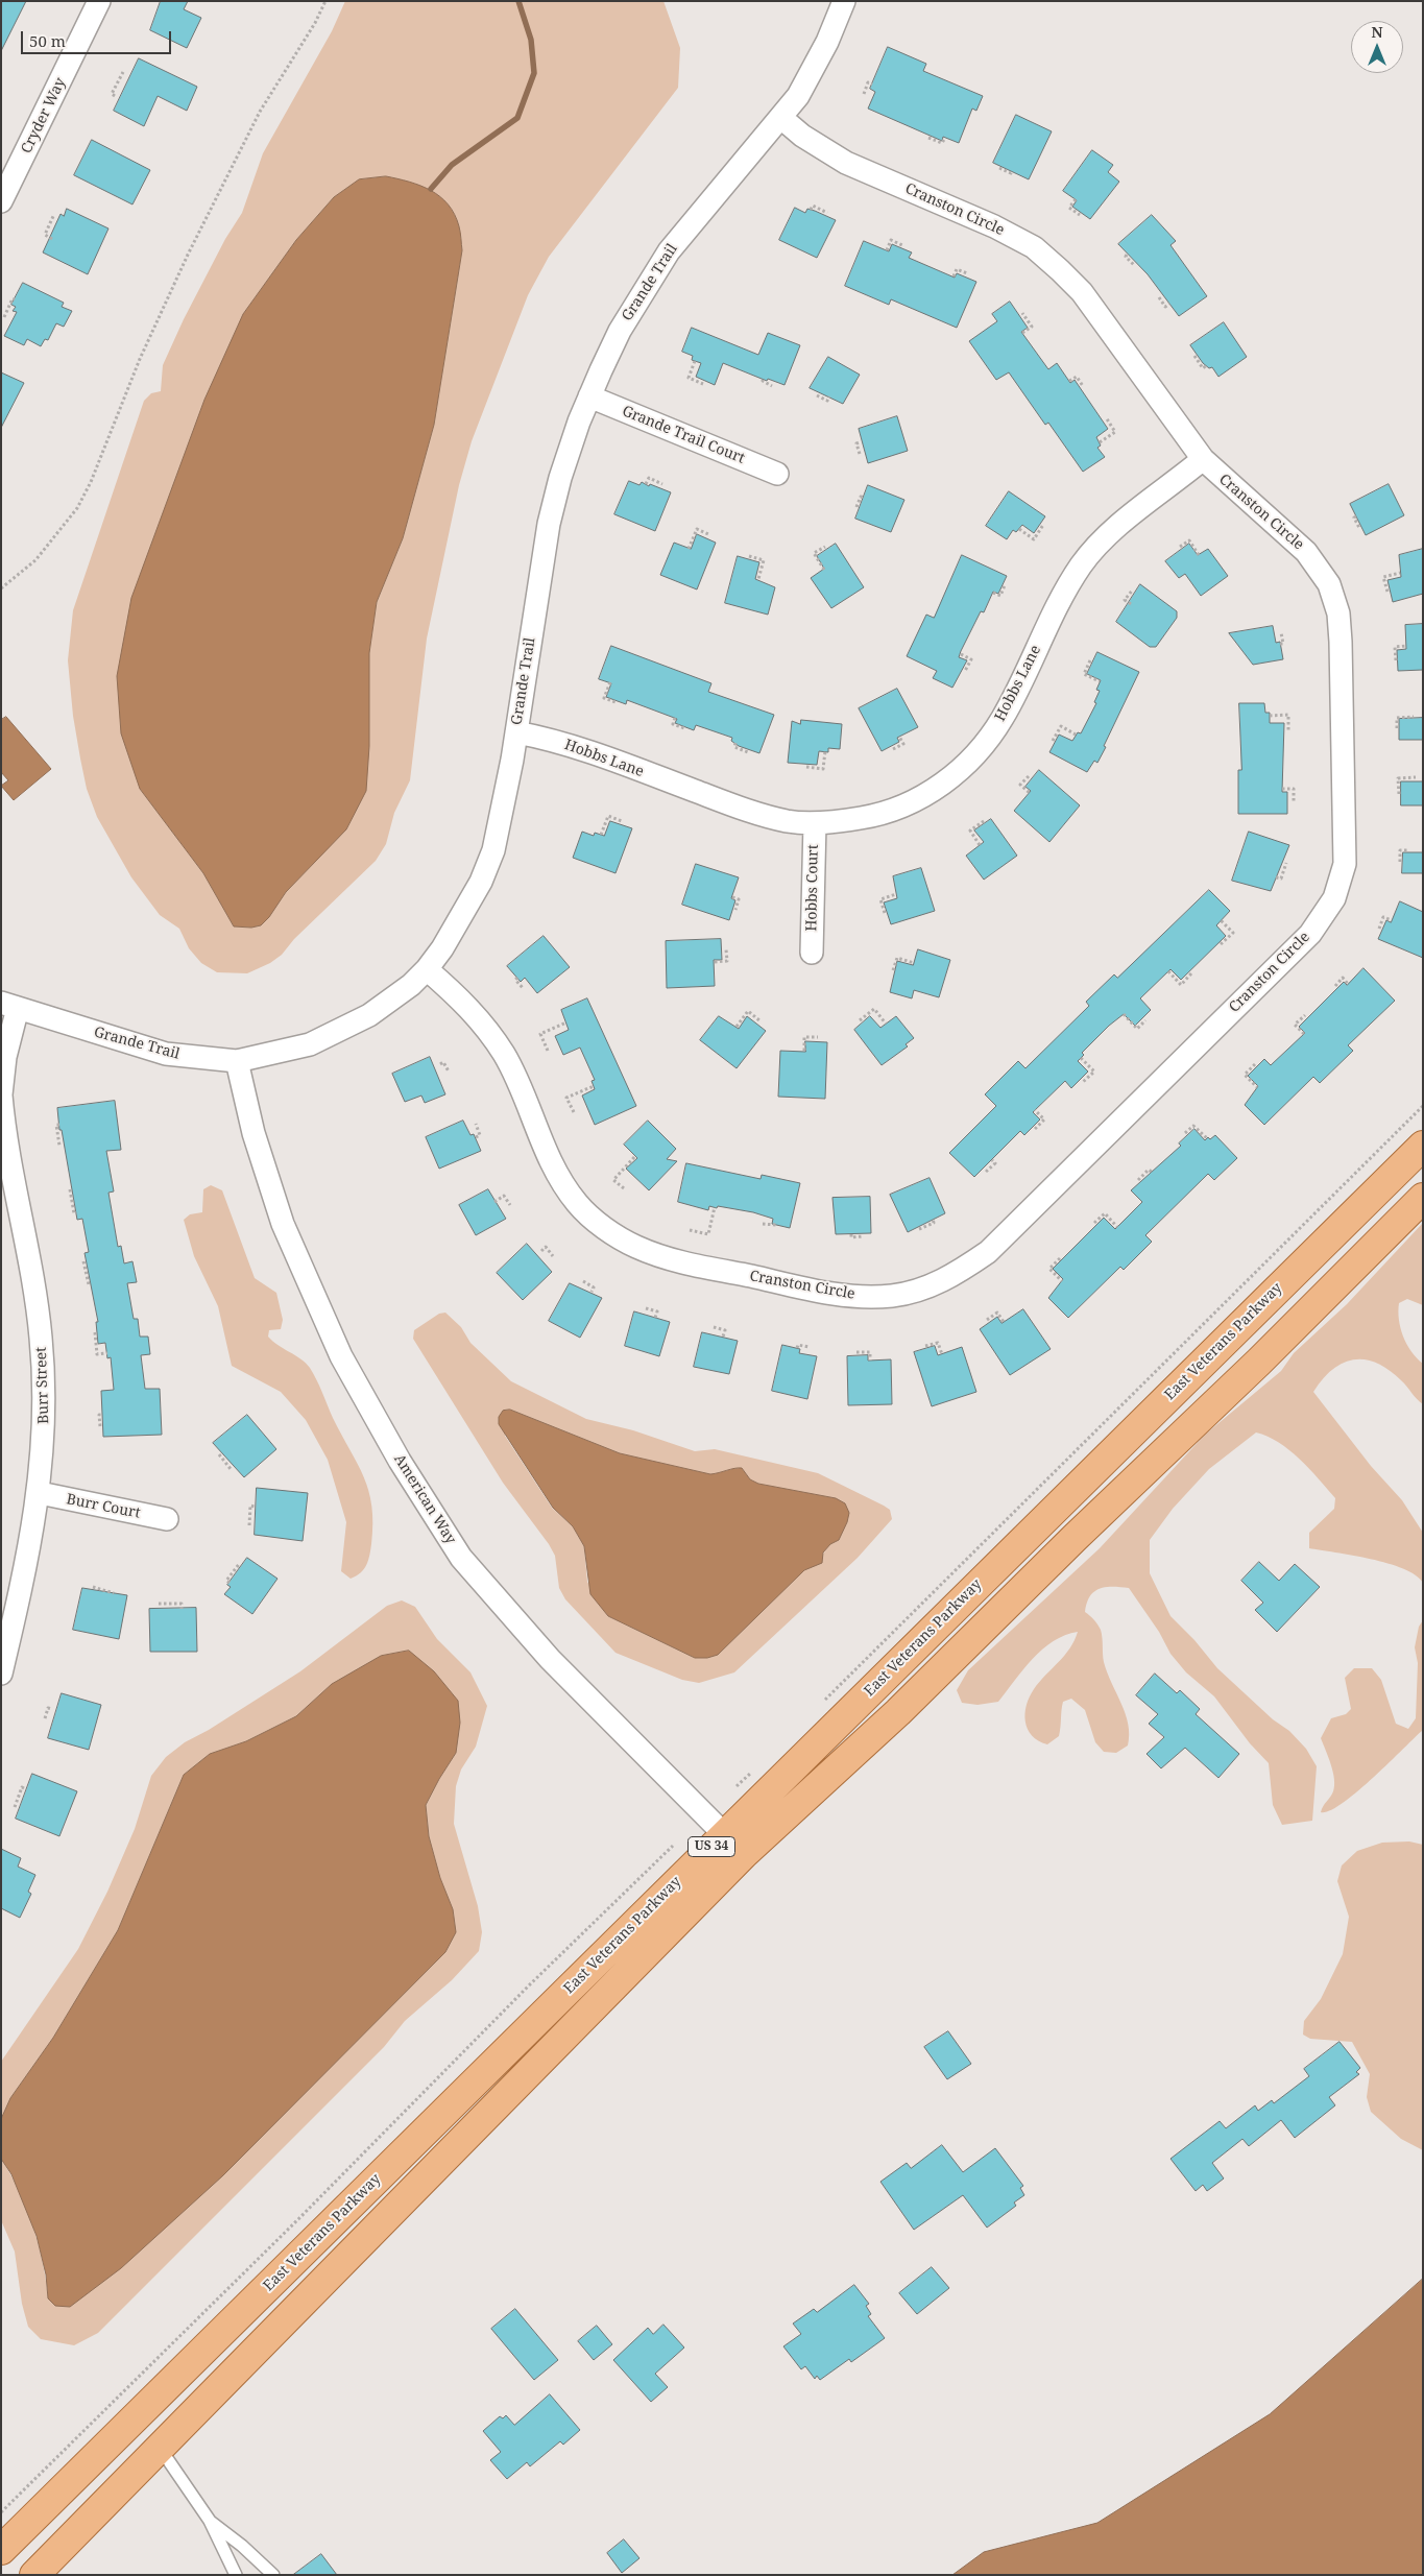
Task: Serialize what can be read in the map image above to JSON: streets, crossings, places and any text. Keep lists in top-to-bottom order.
{
  "streets": {
    "main road": ["East Veterans Parkway", "US 34"],
    "street": [
      "Cryder Way",
      "Cranston Circle",
      "Grande Trail",
      "Grande Trail Court",
      "Hobbs Lane",
      "Hobbs Court",
      "Burr Street",
      "American Way",
      "Burr Court"
    ]
  },
  "crossings": [
    ["Cranston Circle", "Grande Trail"],
    ["Cranston Circle", "Hobbs Lane"],
    ["Grande Trail", "Grande Trail Court"],
    ["Grande Trail", "Hobbs Lane"],
    ["Grande Trail", "Burr Street"],
    ["Grande Trail", "American Way"],
    ["Hobbs Lane", "Hobbs Court"],
    ["East Veterans Parkway", "American Way"],
    ["Burr Street", "Burr Court"]
  ],
  "scale_bar": "50 m",
  "north": "top"
}
